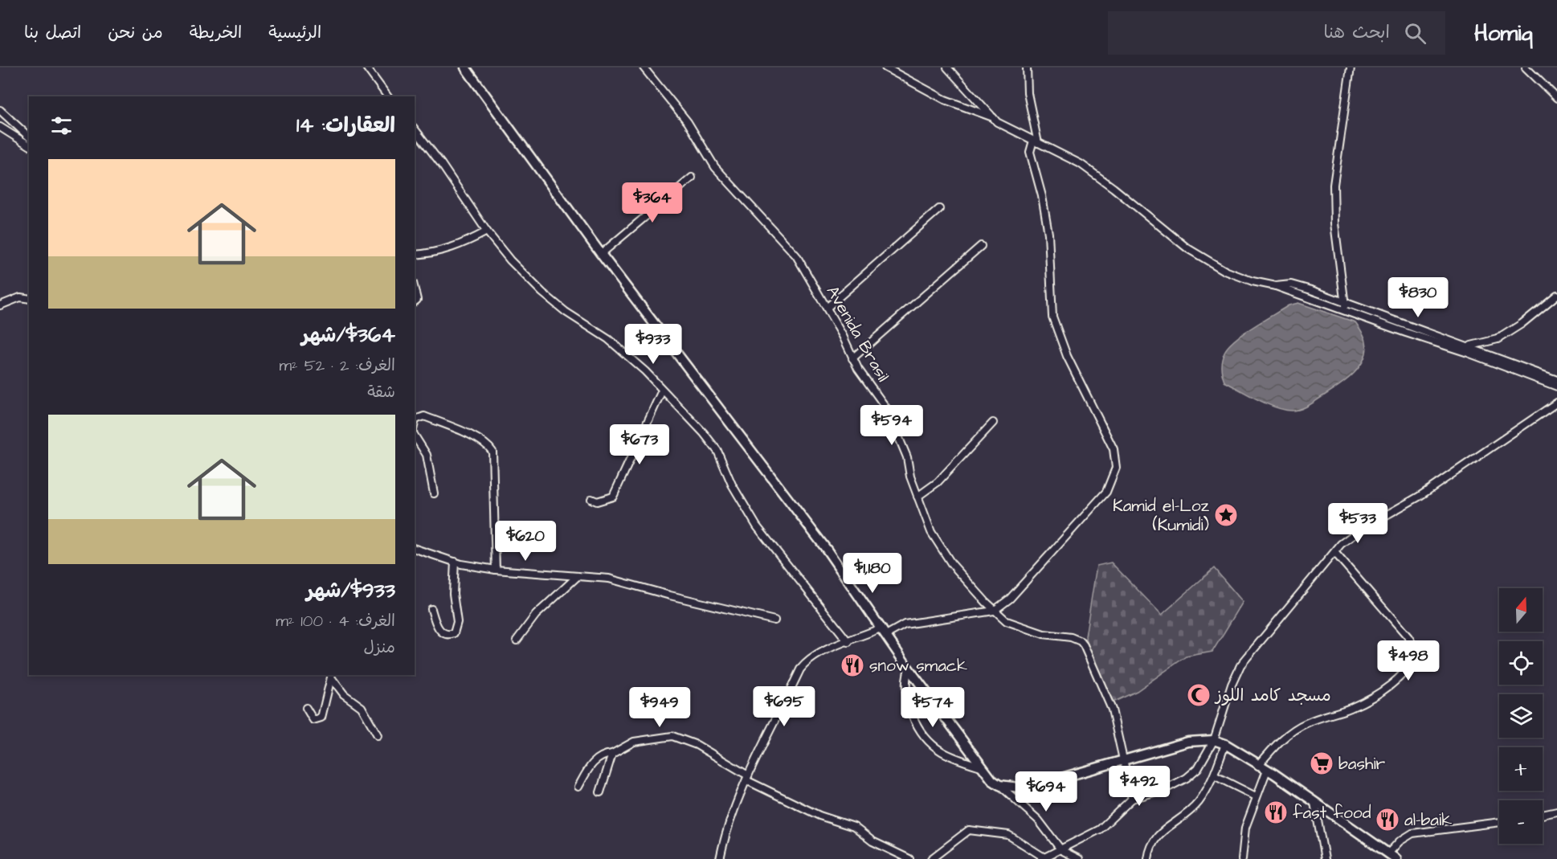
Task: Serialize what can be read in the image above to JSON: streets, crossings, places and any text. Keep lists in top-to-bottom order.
{
  "streets": {
    "street": ["Avenida Brasil"]
  },
  "places": {
    "place": ["Kamid el-Loz (Kumidi)"],
    "restaurant": ["snow smack", "fast food", "al-baik"],
    "mosque": ["مسجد كامد اللوز"],
    "supermarket": ["bashir"]
  },
  "north": "top",
  "page": {
    "header": "Homiq",
    "search": "ابحث هنا",
    "nav": [
      "الرئيسية",
      "الخريطة",
      "من نحن",
      "اتصل بنا"
    ],
    "heading": "العقارات: 14",
    "list": [
      {
        "name": "$364/شهر",
        "note": "الغرف: 2 · 52 m² · شقة"
      },
      {
        "name": "$933/شهر",
        "note": "الغرف: 4 · 100 m² · منزل"
      }
    ],
    "price": [
      "$364",
      "$830",
      "$933",
      "$594",
      "$673",
      "$533",
      "$620",
      "$1,180",
      "$498",
      "$695",
      "$949",
      "$574",
      "$492",
      "$694"
    ],
    "map_buttons": ["+", "−"]
  }
}
